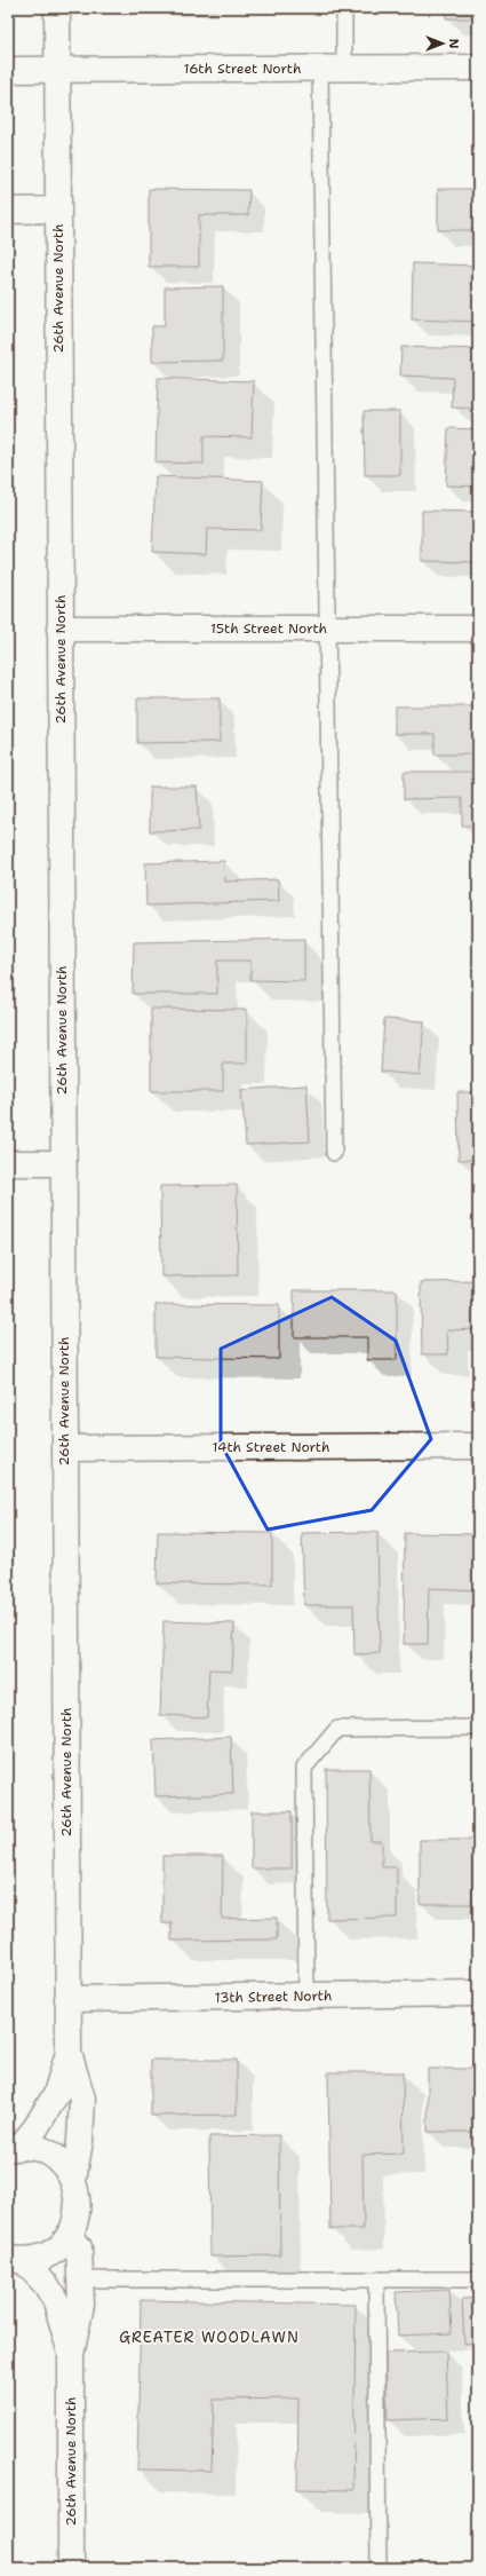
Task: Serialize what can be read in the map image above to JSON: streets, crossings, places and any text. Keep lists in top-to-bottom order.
{
  "streets": {
    "street": [
      "16th Street North",
      "26th Avenue North",
      "15th Street North",
      "14th Street North",
      "13th Street North"
    ]
  },
  "crossings": [
    ["16th Street North", "26th Avenue North"],
    ["26th Avenue North", "15th Street North"],
    ["26th Avenue North", "14th Street North"],
    ["26th Avenue North", "13th Street North"]
  ],
  "districts": ["GREATER WOODLAWN"],
  "north": "right"
}
